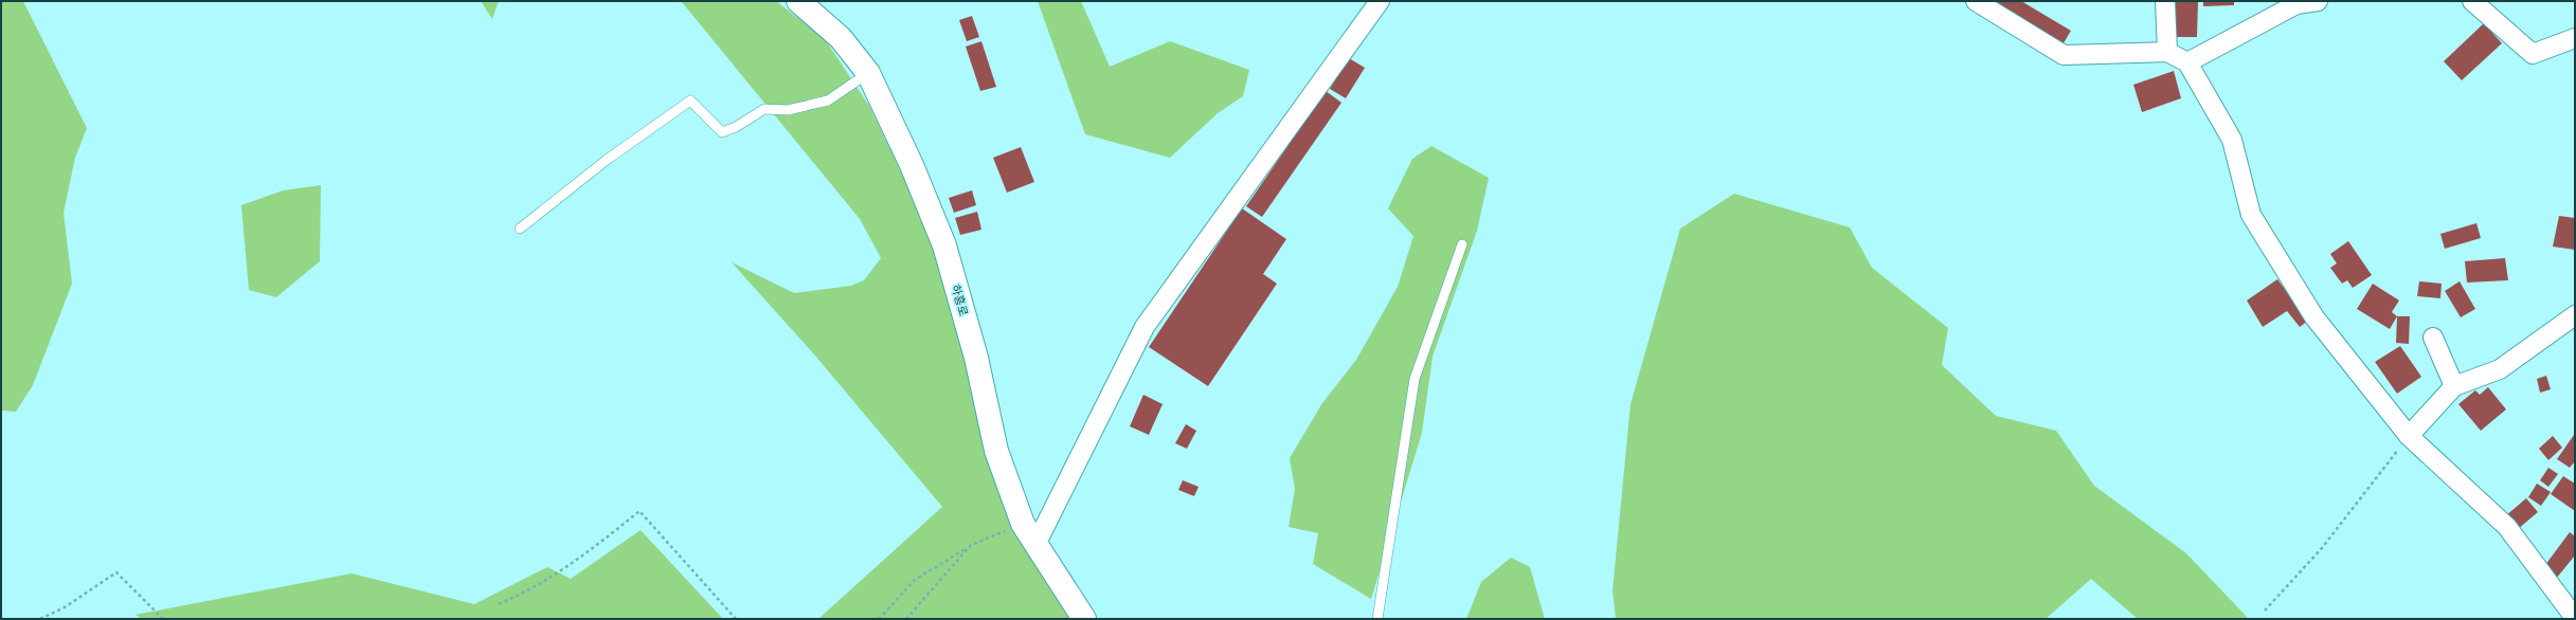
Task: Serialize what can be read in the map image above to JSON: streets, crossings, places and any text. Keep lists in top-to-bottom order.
{
  "streets": {
    "street": ["하흥로"]
  }
}
